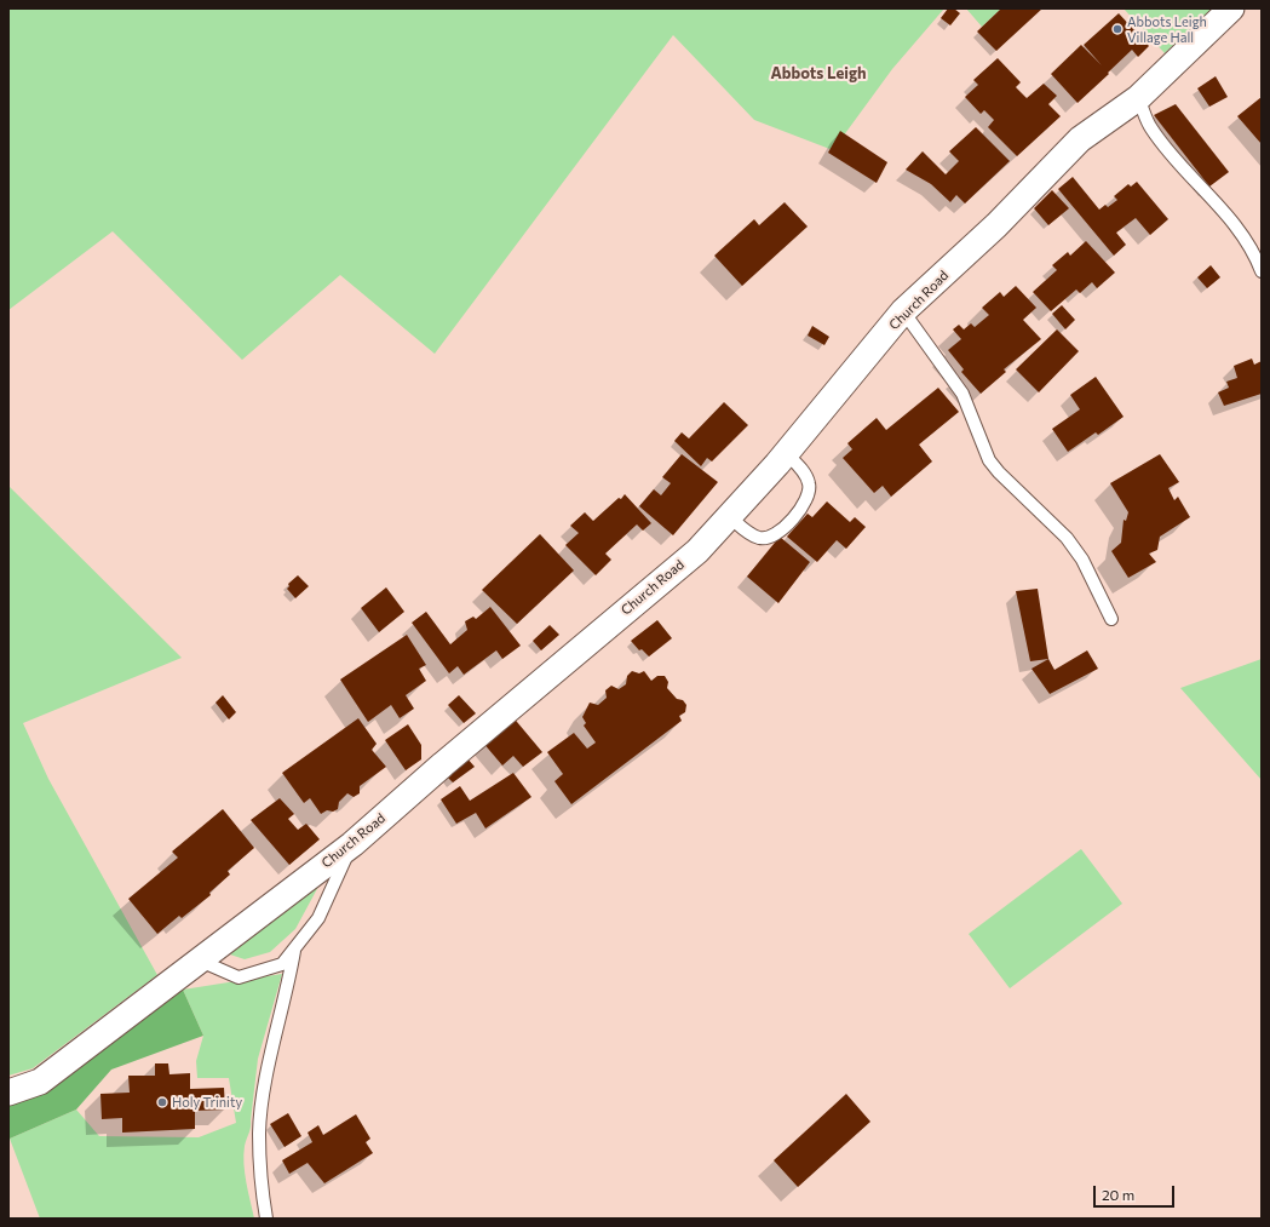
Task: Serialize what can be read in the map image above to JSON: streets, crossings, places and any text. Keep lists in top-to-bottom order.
{
  "streets": {
    "street": ["Church Road"]
  },
  "districts": ["Abbots Leigh"],
  "places": ["Abbots Leigh Village Hall", "Holy Trinity"],
  "scale_bar": "20 m"
}
